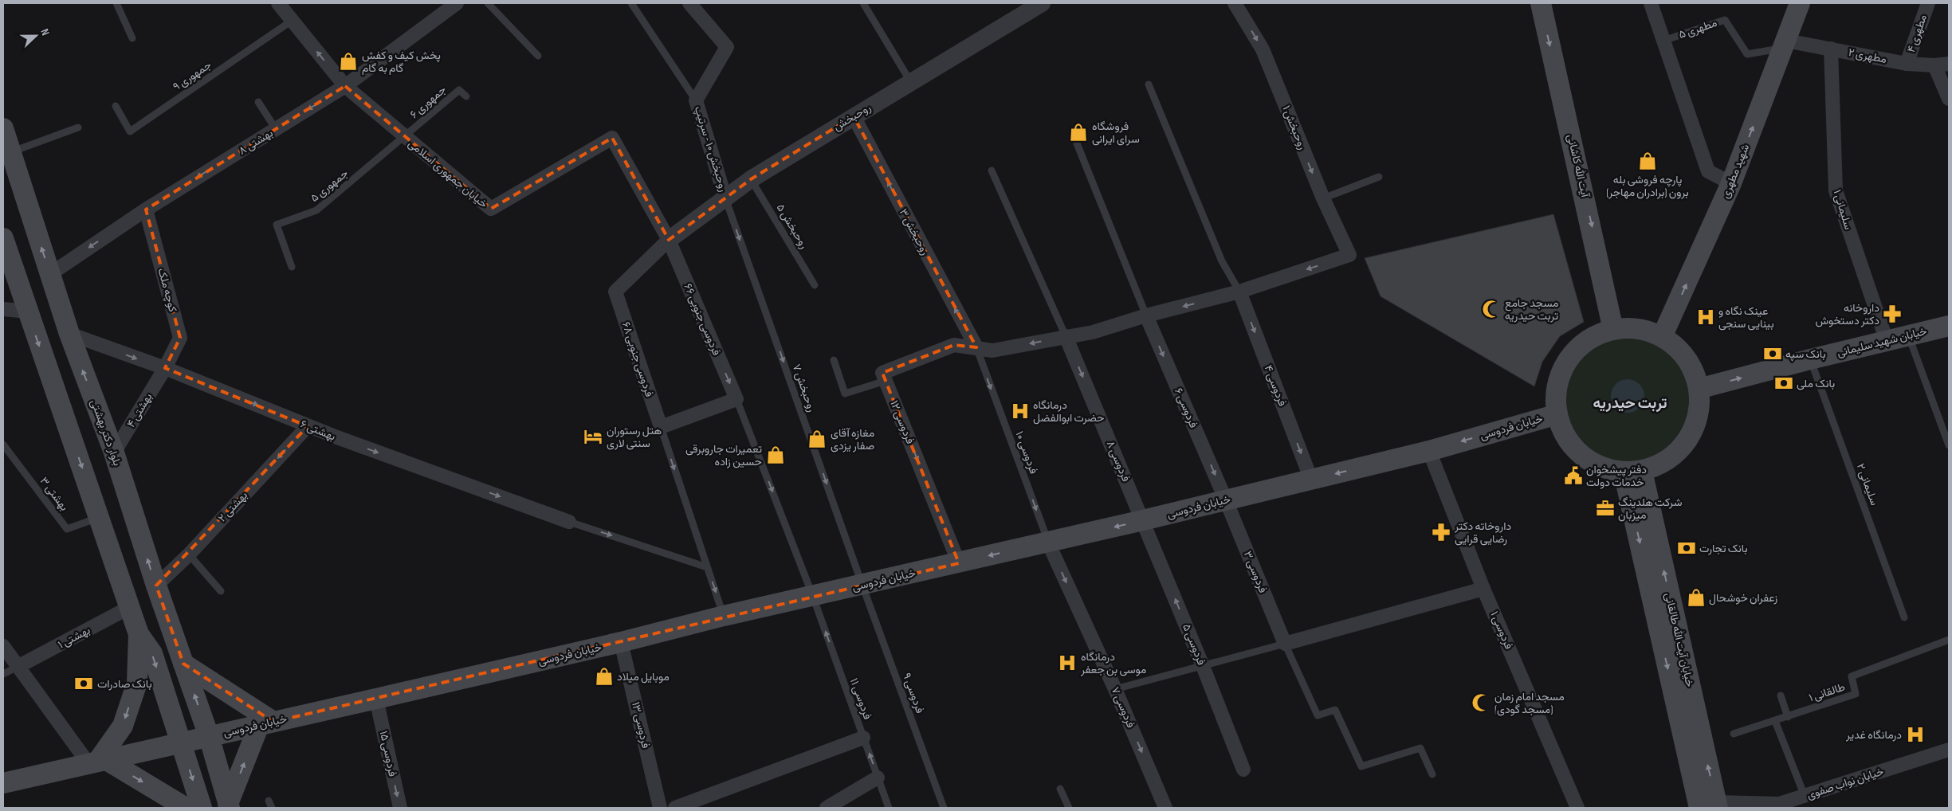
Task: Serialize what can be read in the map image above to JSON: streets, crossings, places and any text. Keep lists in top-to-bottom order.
{
  "streets": {
    "main road": [
      "آیت الله کاشانی",
      "شهید مطهری",
      "خیابان شهید سلیمانی",
      "خیابان فردوسی",
      "بلوار دکتر بهشتی",
      "خیابان آیت الله طالقانی"
    ],
    "street": [
      "مطهری ۵",
      "مطهری ۴",
      "مطهری ۲",
      "روحبخش",
      "روحبخش ۱",
      "بهشتی ۸",
      "روحبخش ۱۰ - سرتیپ",
      "خیابان جمهوری اسلامی",
      "سلیمانی ۱",
      "روحبخش ۳",
      "کوچه ملک",
      "فردوسی جنوبی ۶۶",
      "فردوسی جنوبی ۶۸",
      "فردوسی ۴",
      "فردوسی ۶",
      "بهشتی ۴",
      "فردوسی ۱۲",
      "بهشتی ۶",
      "فردوسی ۸",
      "بهشتی ۲",
      "فردوسی ۳",
      "فردوسی ۱",
      "بهشتی ۱",
      "فردوسی ۵",
      "فردوسی ۷",
      "فردوسی ۱۳",
      "فردوسی ۱۵",
      "خیابان نواب صفوی"
    ],
    "lane": [
      "جمهوری ۹",
      "جمهوری ۶",
      "جمهوری ۵",
      "روحبخش ۵",
      "روحبخش ۷",
      "فردوسی ۱۰",
      "سلیمانی ۲",
      "بهشتی ۳",
      "طالقانی ۱",
      "فردوسی ۹",
      "فردوسی ۱۱"
    ]
  },
  "crossings": [
    ["مطهری ۵", "مطهری ۲"],
    ["مطهری ۵", "شهید مطهری"],
    ["مطهری ۴", "مطهری ۲"],
    ["مطهری ۲", "شهید مطهری"],
    ["مطهری ۲", "سلیمانی ۱"],
    ["جمهوری ۹", "خیابان جمهوری اسلامی"],
    ["جمهوری ۶", "خیابان جمهوری اسلامی"],
    ["جمهوری ۶", "جمهوری ۵"],
    ["روحبخش", "روحبخش ۱۰ - سرتیپ"],
    ["روحبخش", "خیابان جمهوری اسلامی"],
    ["روحبخش", "روحبخش ۵"],
    ["روحبخش", "روحبخش ۳"],
    ["روحبخش", "فردوسی جنوبی ۶۶"],
    ["روحبخش", "فردوسی جنوبی ۶۸"],
    ["روحبخش", "روحبخش ۷"],
    ["روحبخش ۱", "فردوسی ۴"],
    ["بهشتی ۸", "خیابان جمهوری اسلامی"],
    ["بهشتی ۸", "کوچه ملک"],
    ["بهشتی ۸", "بلوار دکتر بهشتی"],
    ["روحبخش ۱۰ - سرتیپ", "روحبخش ۷"],
    ["خیابان جمهوری اسلامی", "جمهوری ۵"],
    ["خیابان جمهوری اسلامی", "فردوسی جنوبی ۶۶"],
    ["خیابان جمهوری اسلامی", "فردوسی جنوبی ۶۸"],
    ["سلیمانی ۱", "خیابان شهید سلیمانی"],
    ["روحبخش ۳", "فردوسی ۱۰"],
    ["کوچه ملک", "بهشتی ۴"],
    ["کوچه ملک", "بهشتی ۶"],
    ["فردوسی جنوبی ۶۶", "فردوسی جنوبی ۶۸"],
    ["فردوسی جنوبی ۶۶", "فردوسی ۱۱"],
    ["خیابان شهید سلیمانی", "سلیمانی ۲"],
    ["فردوسی ۴", "خیابان فردوسی"],
    ["روحبخش ۷", "خیابان فردوسی"],
    ["روحبخش ۷", "فردوسی ۹"],
    ["فردوسی ۶", "خیابان فردوسی"],
    ["فردوسی ۶", "فردوسی ۳"],
    ["بهشتی ۴", "بهشتی ۶"],
    ["بهشتی ۴", "بلوار دکتر بهشتی"],
    ["فردوسی ۱۲", "خیابان فردوسی"],
    ["خیابان فردوسی", "بلوار دکتر بهشتی"],
    ["خیابان فردوسی", "فردوسی ۱۰"],
    ["خیابان فردوسی", "فردوسی ۸"],
    ["خیابان فردوسی", "فردوسی ۳"],
    ["خیابان فردوسی", "فردوسی ۱"],
    ["خیابان فردوسی", "فردوسی ۵"],
    ["خیابان فردوسی", "فردوسی ۹"],
    ["خیابان فردوسی", "فردوسی ۱۱"],
    ["خیابان فردوسی", "فردوسی ۷"],
    ["خیابان فردوسی", "فردوسی ۱۳"],
    ["خیابان فردوسی", "فردوسی ۱۵"],
    ["بهشتی ۶", "بلوار دکتر بهشتی"],
    ["بهشتی ۶", "بهشتی ۲"],
    ["بلوار دکتر بهشتی", "بهشتی ۲"],
    ["فردوسی ۱۰", "فردوسی ۷"],
    ["فردوسی ۸", "فردوسی ۵"],
    ["خیابان آیت الله طالقانی", "خیابان نواب صفوی"]
  ],
  "one_way": [
    "بهشتی ۸",
    "آیت الله کاشانی",
    "شهید مطهری",
    "روحبخش ۳",
    "فردوسی جنوبی ۶۶",
    "خیابان شهید سلیمانی",
    "فردوسی ۴",
    "روحبخش ۷",
    "فردوسی ۶",
    "فردوسی ۱۲",
    "بهشتی ۶",
    "فردوسی ۱۰",
    "فردوسی ۸",
    "بهشتی ۲",
    "فردوسی ۵",
    "فردوسی ۷",
    "فردوسی ۱۵"
  ],
  "districts": ["تربت حیدریه"],
  "places": {
    "shop": [
      "پخش کیف و کفش گام به گام",
      "فروشگاه سرای ایرانی",
      "پارچه فروشی بله برون (برادران مهاجر)",
      "مغازه آقای صفار یزدی",
      "تعمیرات جاروبرقی حسین زاده",
      "زعفران خوشحال",
      "موبایل میلاد"
    ],
    "mosque": ["مسجد جامع تربت حیدریه", "مسجد امام زمان (مسجد گودی)"],
    "pharmacy": ["داروخانه دکتر دستخوش", "داروخاته دکتر رضایی قرایی"],
    "hospital": [
      "عینک نگاه و بینایی سنجی",
      "درمانگاه حضرت ابوالفضل",
      "درمانگاه موسی بن جعفر",
      "درمانگاه غدیر"
    ],
    "bank": [
      "بانک سپه",
      "بانک ملی",
      "بانک تجارت",
      "بانک صادرات"
    ],
    "hotel": ["هتل رستوران سنتی لاری"],
    "public building": ["دفتر پیشخوان خدمات دولت"],
    "office": ["شرکت هلدینگ میزبان"]
  },
  "north": "right"
}
